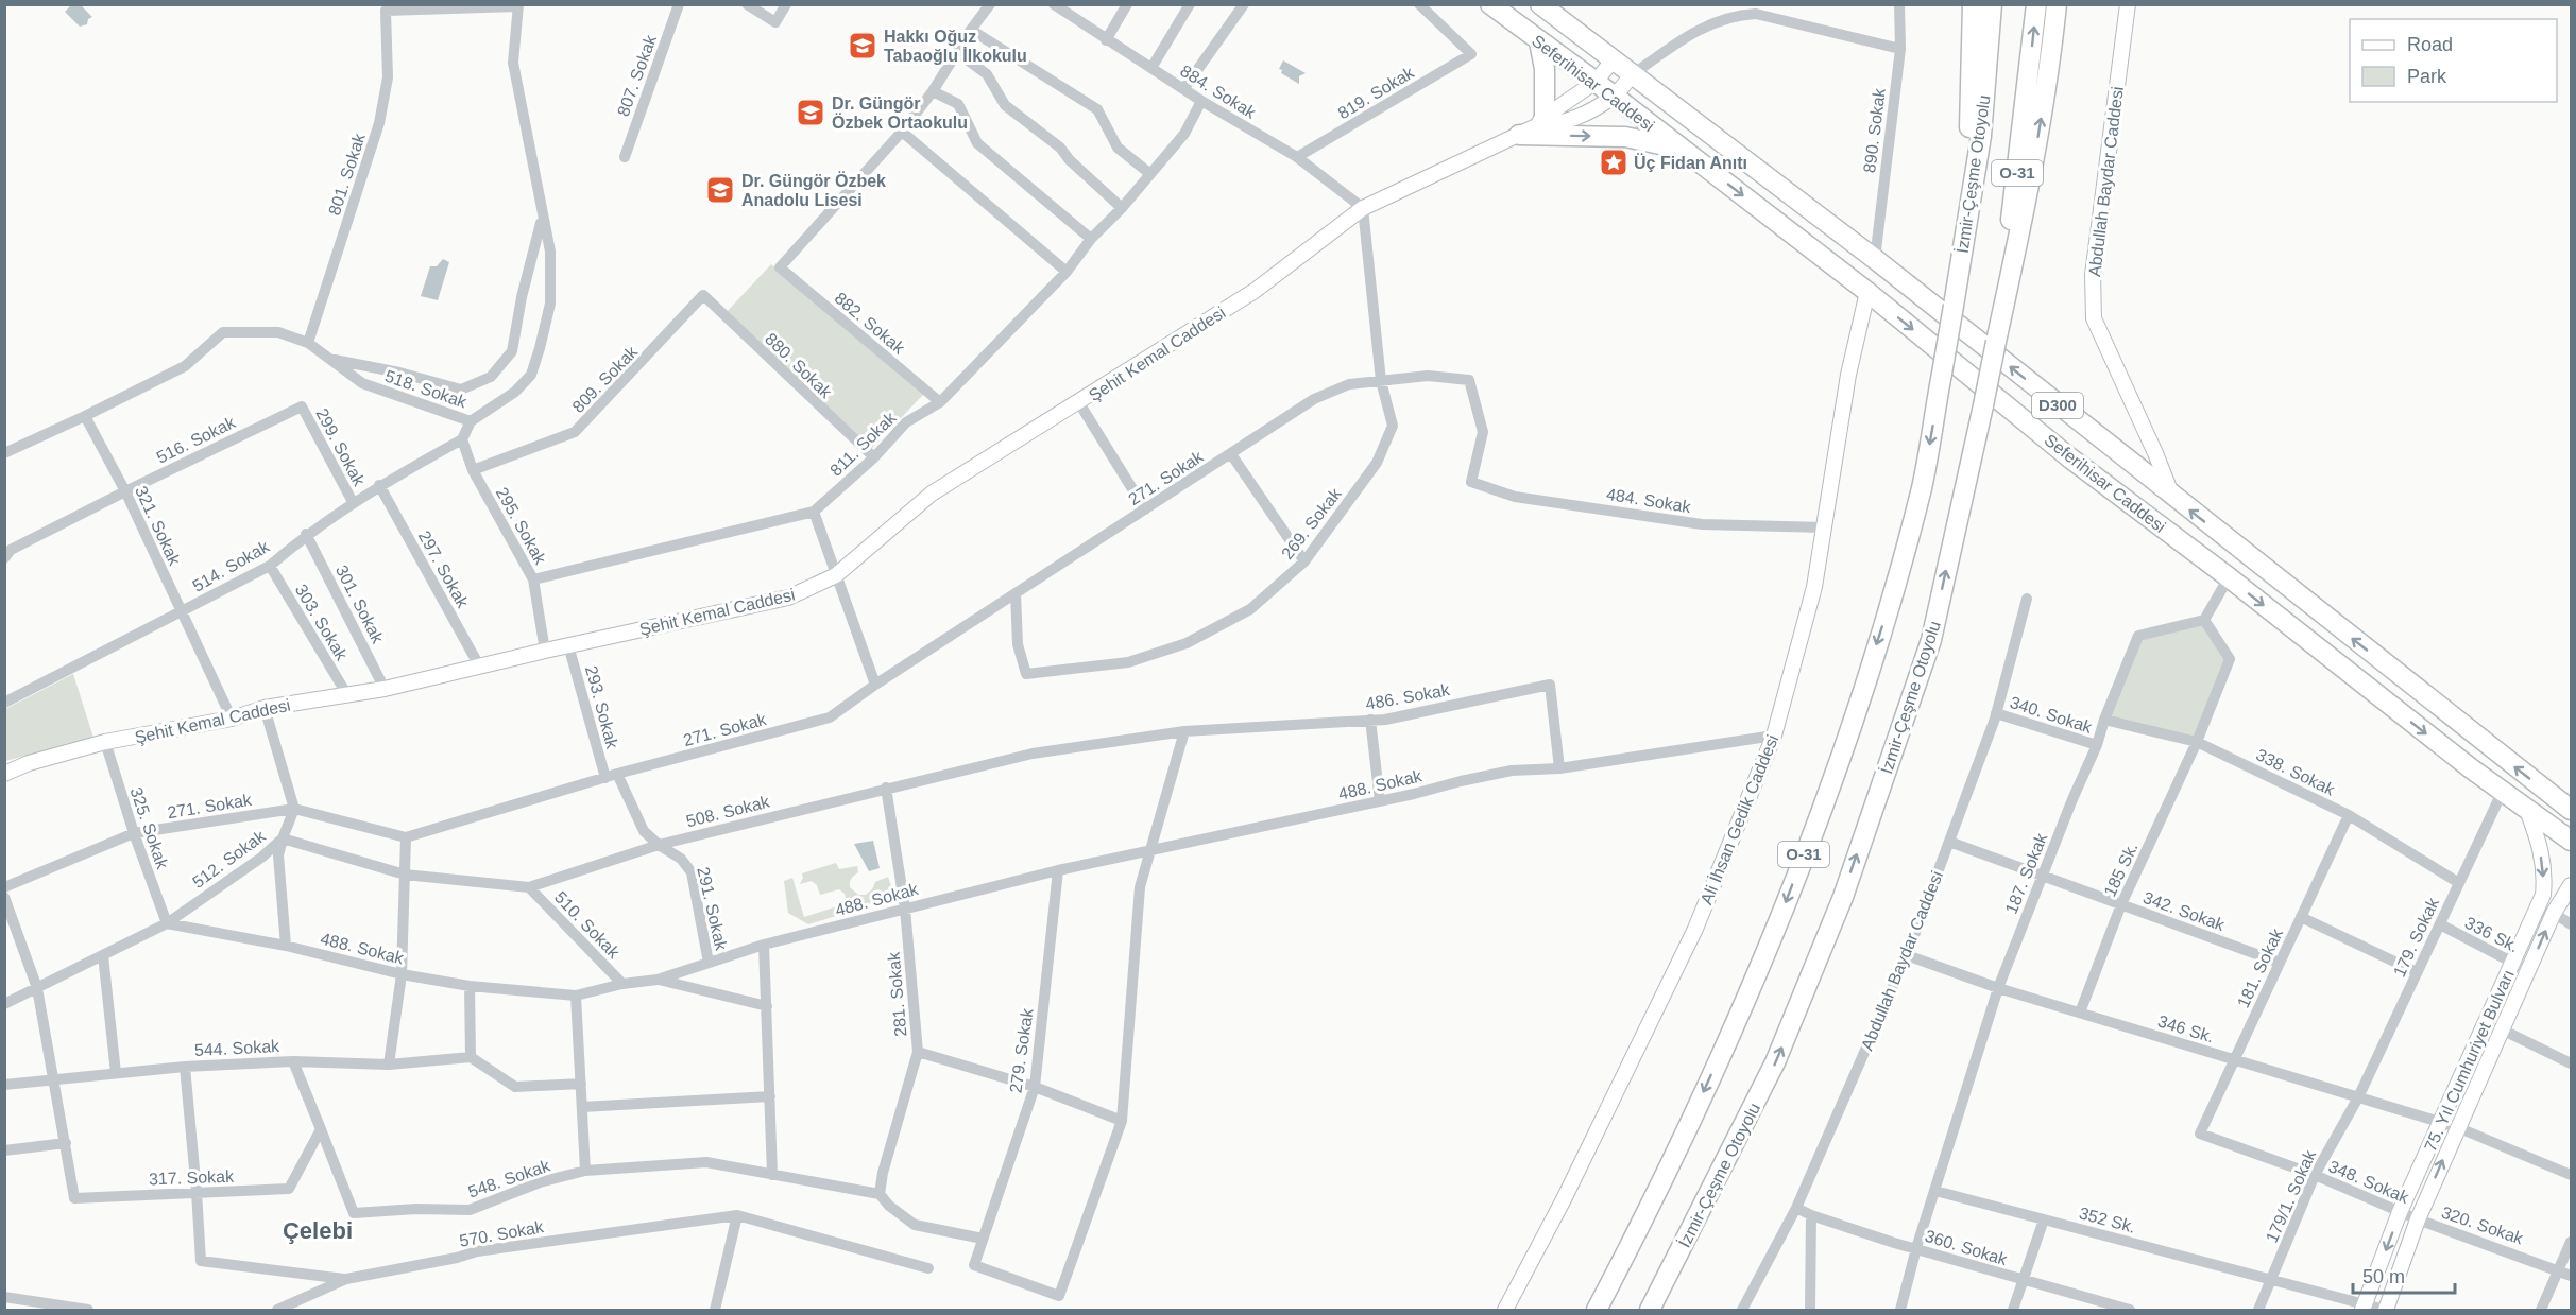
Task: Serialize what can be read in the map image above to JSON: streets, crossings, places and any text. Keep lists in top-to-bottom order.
{
  "streets": {
    "highway": [
      "Seferihisar Caddesi",
      "O-31",
      "İzmir-Çeşme Otoyolu",
      "D300"
    ],
    "main road": [
      "Abdullah Baydar Caddesi",
      "Şehit Kemal Caddesi",
      "Ali İhsan Gedik Caddesi",
      "75. Yıl Cumhuriyet Bulvarı"
    ],
    "street": [
      "807. Sokak",
      "884. Sokak",
      "819. Sokak",
      "890. Sokak",
      "801. Sokak",
      "882. Sokak",
      "880. Sokak",
      "809. Sokak",
      "518. Sokak",
      "516. Sokak",
      "811. Sokak",
      "299. Sokak",
      "271. Sokak",
      "484. Sokak",
      "269. Sokak",
      "321. Sokak",
      "295. Sokak",
      "514. Sokak",
      "297. Sokak",
      "301. Sokak",
      "303. Sokak",
      "486. Sokak",
      "293. Sokak",
      "340. Sokak",
      "338. Sokak",
      "488. Sokak",
      "508. Sokak",
      "325. Sokak",
      "512. Sokak",
      "185 Sk.",
      "187. Sokak",
      "291. Sokak",
      "342. Sokak",
      "510. Sokak",
      "336 Sk.",
      "179. Sokak",
      "181. Sokak",
      "281. Sokak",
      "346 Sk.",
      "544. Sokak",
      "279. Sokak",
      "317. Sokak",
      "548. Sokak",
      "348. Sokak",
      "179/1. Sokak",
      "352 Sk.",
      "320. Sokak",
      "570. Sokak",
      "360. Sokak"
    ]
  },
  "crossings": [
    ["Seferihisar Caddesi", "890. Sokak"],
    ["Seferihisar Caddesi", "Abdullah Baydar Caddesi"],
    ["Seferihisar Caddesi", "Şehit Kemal Caddesi"],
    ["Seferihisar Caddesi", "Ali İhsan Gedik Caddesi"],
    ["Seferihisar Caddesi", "179. Sokak"],
    ["Seferihisar Caddesi", "75. Yıl Cumhuriyet Bulvarı"],
    ["884. Sokak", "819. Sokak"],
    ["884. Sokak", "Şehit Kemal Caddesi"],
    ["884. Sokak", "811. Sokak"],
    ["884. Sokak", "269. Sokak"],
    ["801. Sokak", "518. Sokak"],
    ["Abdullah Baydar Caddesi", "340. Sokak"],
    ["Abdullah Baydar Caddesi", "342. Sokak"],
    ["Abdullah Baydar Caddesi", "346 Sk."],
    ["Abdullah Baydar Caddesi", "360. Sokak"],
    ["882. Sokak", "811. Sokak"],
    ["Şehit Kemal Caddesi", "269. Sokak"],
    ["Şehit Kemal Caddesi", "321. Sokak"],
    ["Şehit Kemal Caddesi", "295. Sokak"],
    ["Şehit Kemal Caddesi", "297. Sokak"],
    ["Şehit Kemal Caddesi", "301. Sokak"],
    ["Şehit Kemal Caddesi", "303. Sokak"],
    ["Şehit Kemal Caddesi", "293. Sokak"],
    ["Şehit Kemal Caddesi", "325. Sokak"],
    ["880. Sokak", "809. Sokak"],
    ["880. Sokak", "811. Sokak"],
    ["809. Sokak", "295. Sokak"],
    ["518. Sokak", "321. Sokak"],
    ["516. Sokak", "299. Sokak"],
    ["516. Sokak", "321. Sokak"],
    ["811. Sokak", "295. Sokak"],
    ["299. Sokak", "514. Sokak"],
    ["271. Sokak", "484. Sokak"],
    ["271. Sokak", "269. Sokak"],
    ["271. Sokak", "293. Sokak"],
    ["271. Sokak", "325. Sokak"],
    ["271. Sokak", "512. Sokak"],
    ["271. Sokak", "291. Sokak"],
    ["484. Sokak", "Ali İhsan Gedik Caddesi"],
    ["321. Sokak", "514. Sokak"],
    ["295. Sokak", "514. Sokak"],
    ["514. Sokak", "297. Sokak"],
    ["514. Sokak", "301. Sokak"],
    ["514. Sokak", "303. Sokak"],
    ["486. Sokak", "488. Sokak"],
    ["486. Sokak", "508. Sokak"],
    ["340. Sokak", "187. Sokak"],
    ["338. Sokak", "185 Sk."],
    ["338. Sokak", "187. Sokak"],
    ["338. Sokak", "179. Sokak"],
    ["338. Sokak", "181. Sokak"],
    ["488. Sokak", "Ali İhsan Gedik Caddesi"],
    ["488. Sokak", "325. Sokak"],
    ["488. Sokak", "512. Sokak"],
    ["488. Sokak", "291. Sokak"],
    ["488. Sokak", "510. Sokak"],
    ["488. Sokak", "281. Sokak"],
    ["488. Sokak", "279. Sokak"],
    ["508. Sokak", "512. Sokak"],
    ["508. Sokak", "291. Sokak"],
    ["508. Sokak", "510. Sokak"],
    ["508. Sokak", "281. Sokak"],
    ["325. Sokak", "512. Sokak"],
    ["185 Sk.", "187. Sokak"],
    ["185 Sk.", "342. Sokak"],
    ["185 Sk.", "346 Sk."],
    ["187. Sokak", "342. Sokak"],
    ["187. Sokak", "346 Sk."],
    ["187. Sokak", "352 Sk."],
    ["187. Sokak", "360. Sokak"],
    ["342. Sokak", "181. Sokak"],
    ["336 Sk.", "179. Sokak"],
    ["336 Sk.", "75. Yıl Cumhuriyet Bulvarı"],
    ["179. Sokak", "346 Sk."],
    ["179. Sokak", "179/1. Sokak"],
    ["181. Sokak", "346 Sk."],
    ["181. Sokak", "348. Sokak"],
    ["281. Sokak", "548. Sokak"],
    ["346 Sk.", "75. Yıl Cumhuriyet Bulvarı"],
    ["346 Sk.", "179/1. Sokak"],
    ["544. Sokak", "317. Sokak"],
    ["75. Yıl Cumhuriyet Bulvarı", "348. Sokak"],
    ["75. Yıl Cumhuriyet Bulvarı", "352 Sk."],
    ["75. Yıl Cumhuriyet Bulvarı", "320. Sokak"],
    ["317. Sokak", "548. Sokak"],
    ["348. Sokak", "179/1. Sokak"],
    ["348. Sokak", "320. Sokak"],
    ["179/1. Sokak", "352 Sk."]
  ],
  "districts": ["Çelebi"],
  "places": {
    "school or university": ["Hakkı Oğuz Tabaoğlu İlkokulu", "Dr. Güngör Özbek Ortaokulu", "Dr. Güngör Özbek Anadolu Lisesi"],
    "place": ["Üç Fidan Anıtı"]
  },
  "legend": ["Road", "Park"],
  "scale_bar": "50 m"
}
